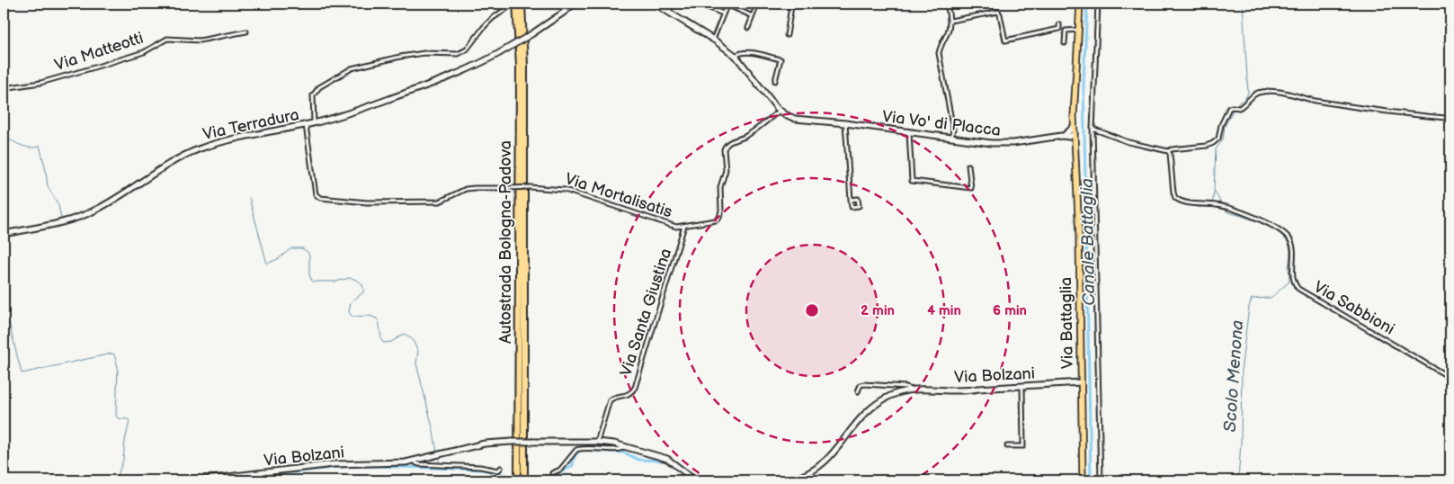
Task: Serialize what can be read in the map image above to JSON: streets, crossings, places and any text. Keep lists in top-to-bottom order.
{
  "streets": {
    "highway": ["Autostrada Bologna-Padova"],
    "main road": ["Via Battaglia"],
    "street": [
      "Via Matteotti",
      "Via Vo' di Placca",
      "Via Terradura",
      "Via Mortalisatis",
      "Via Sabbioni",
      "Via Santa Giustina",
      "Via Bolzani"
    ]
  },
  "crossings": [
    ["Via Vo' di Placca", "Via Mortalisatis"],
    ["Via Vo' di Placca", "Via Battaglia"],
    ["Via Terradura", "Via Mortalisatis"],
    ["Via Mortalisatis", "Via Santa Giustina"],
    ["Via Santa Giustina", "Via Bolzani"],
    ["Via Battaglia", "Via Bolzani"]
  ],
  "water": ["Canale Battaglia", "Scolo Menona"],
  "rings": ["2 min", "4 min", "6 min"]
}
